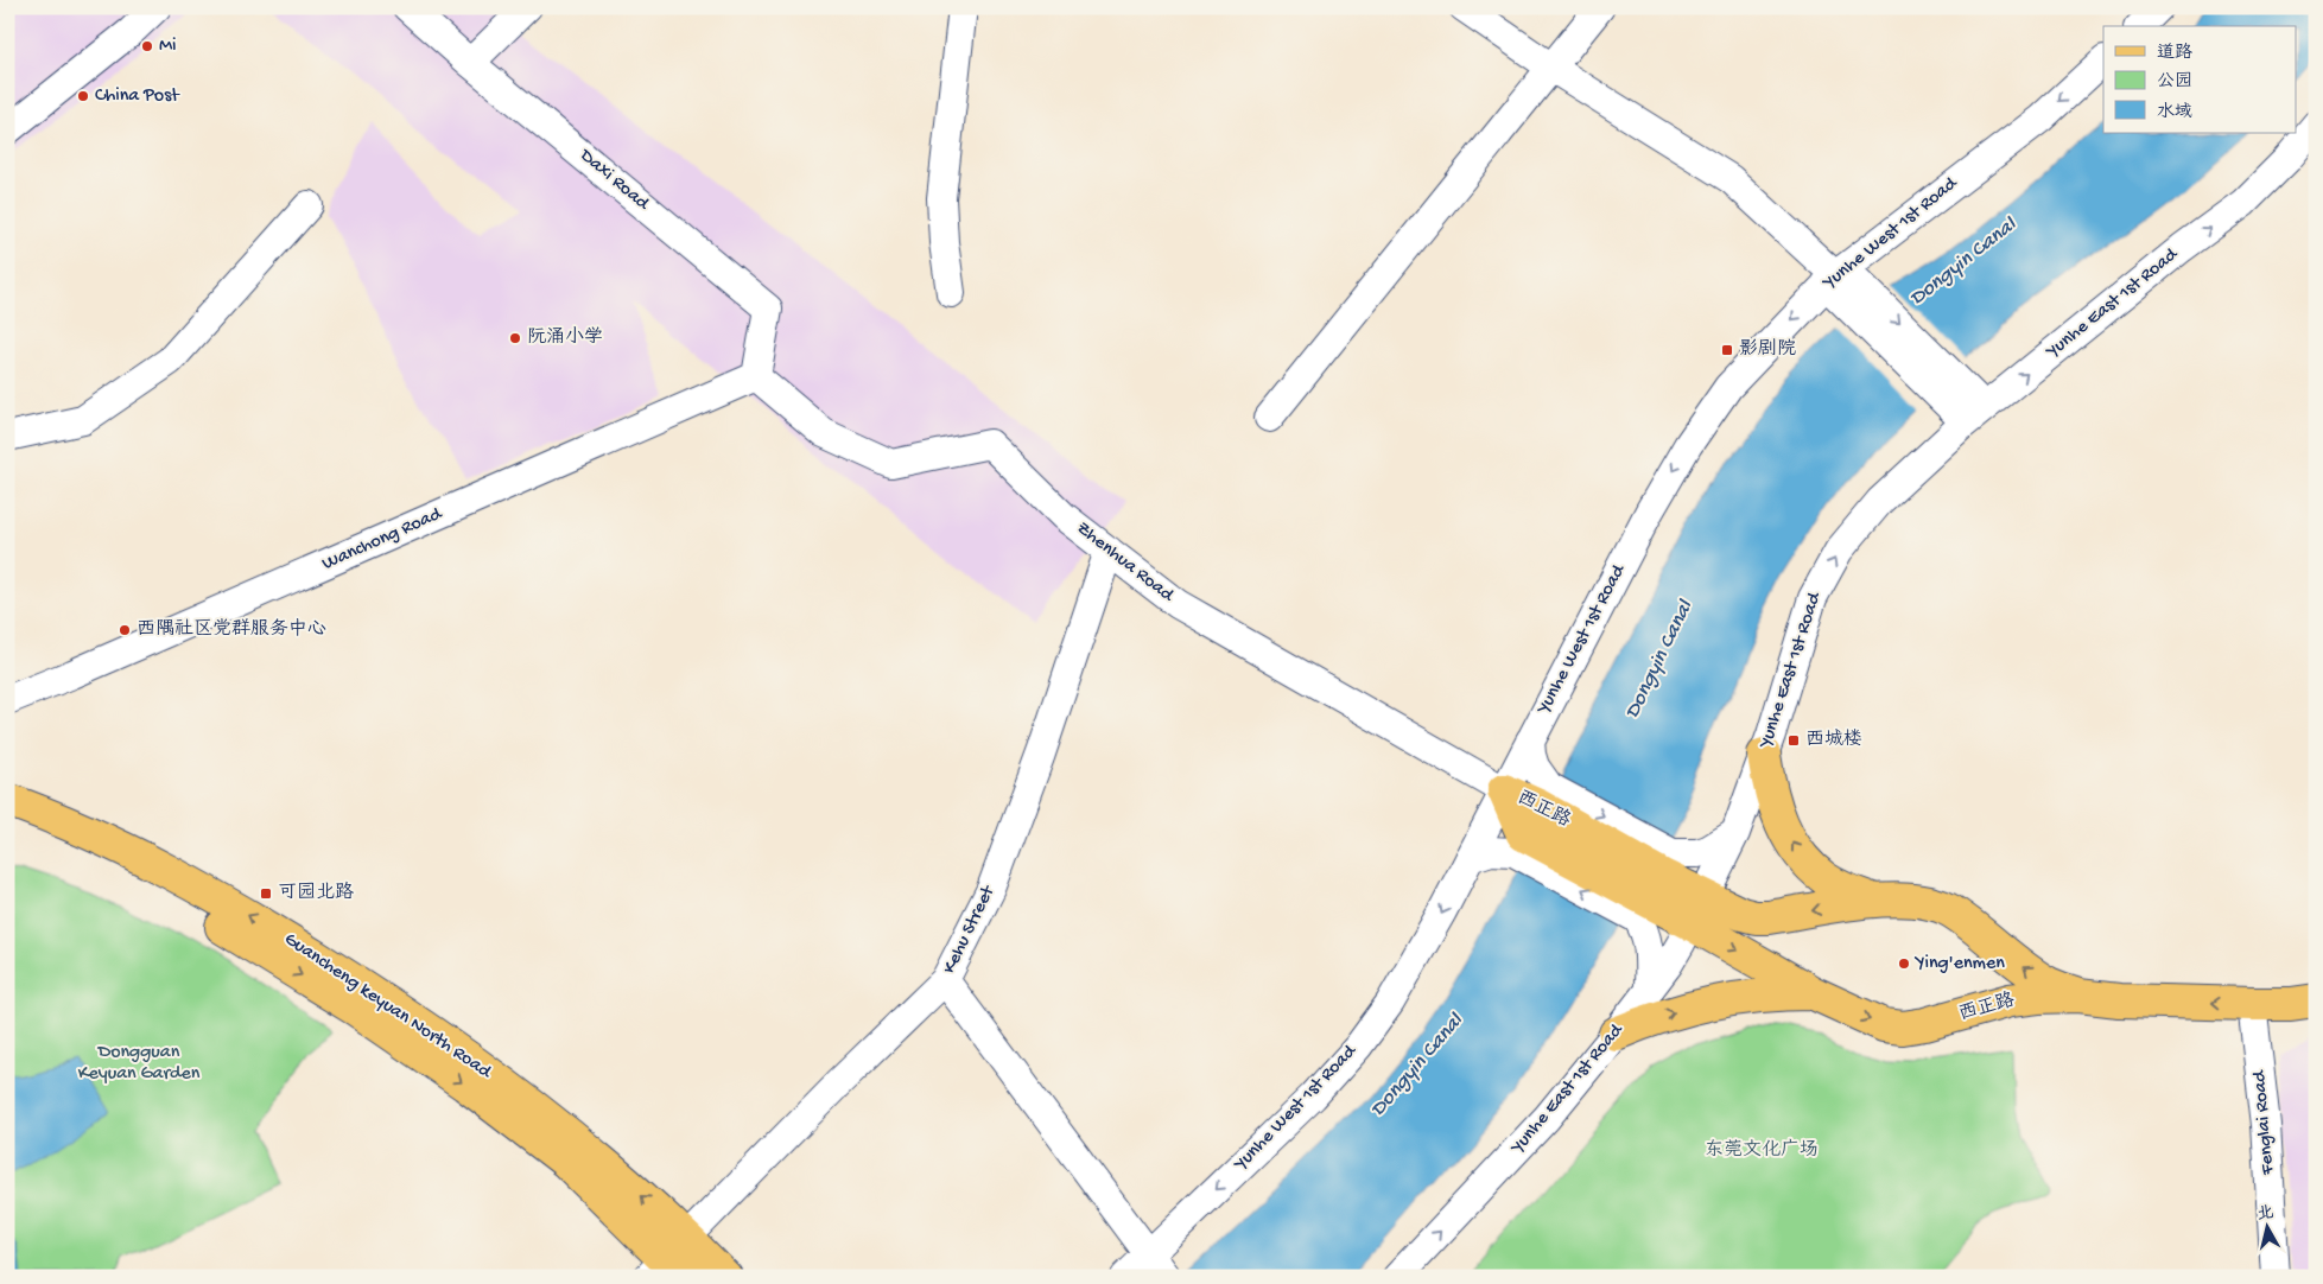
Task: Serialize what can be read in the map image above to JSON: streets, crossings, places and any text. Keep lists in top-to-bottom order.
{
  "streets": {
    "main road": ["西正路", "Guancheng keyuan North Road"],
    "street": [
      "Daxi Road",
      "Yunhe West 1st Road",
      "Yunhe East 1st Road",
      "Wanchong Road",
      "Zhenhua Road",
      "Kehu Street",
      "Fenglai Road"
    ]
  },
  "crossings": [
    ["Daxi Road", "Wanchong Road"],
    ["Daxi Road", "Zhenhua Road"],
    ["Yunhe West 1st Road", "Zhenhua Road"],
    ["Yunhe West 1st Road", "西正路"],
    ["Yunhe East 1st Road", "西正路"],
    ["Wanchong Road", "Zhenhua Road"],
    ["Zhenhua Road", "西正路"],
    ["Zhenhua Road", "Kehu Street"],
    ["西正路", "Fenglai Road"],
    ["Kehu Street", "Guancheng keyuan North Road"]
  ],
  "one_way": ["Yunhe West 1st Road", "Yunhe East 1st Road"],
  "water": ["Dongyin Canal"],
  "parks": ["Dongguan Keyuan Garden", "东莞文化广场"],
  "places": {
    "other": [
      "Mi",
      "China Post",
      "阮涌小学",
      "西隅社区党群服务中心",
      "Ying'enmen"
    ],
    "transit": ["影剧院", "西城楼", "可园北路"]
  },
  "legend": ["道路", "公园", "水域"],
  "north": "top"
}
